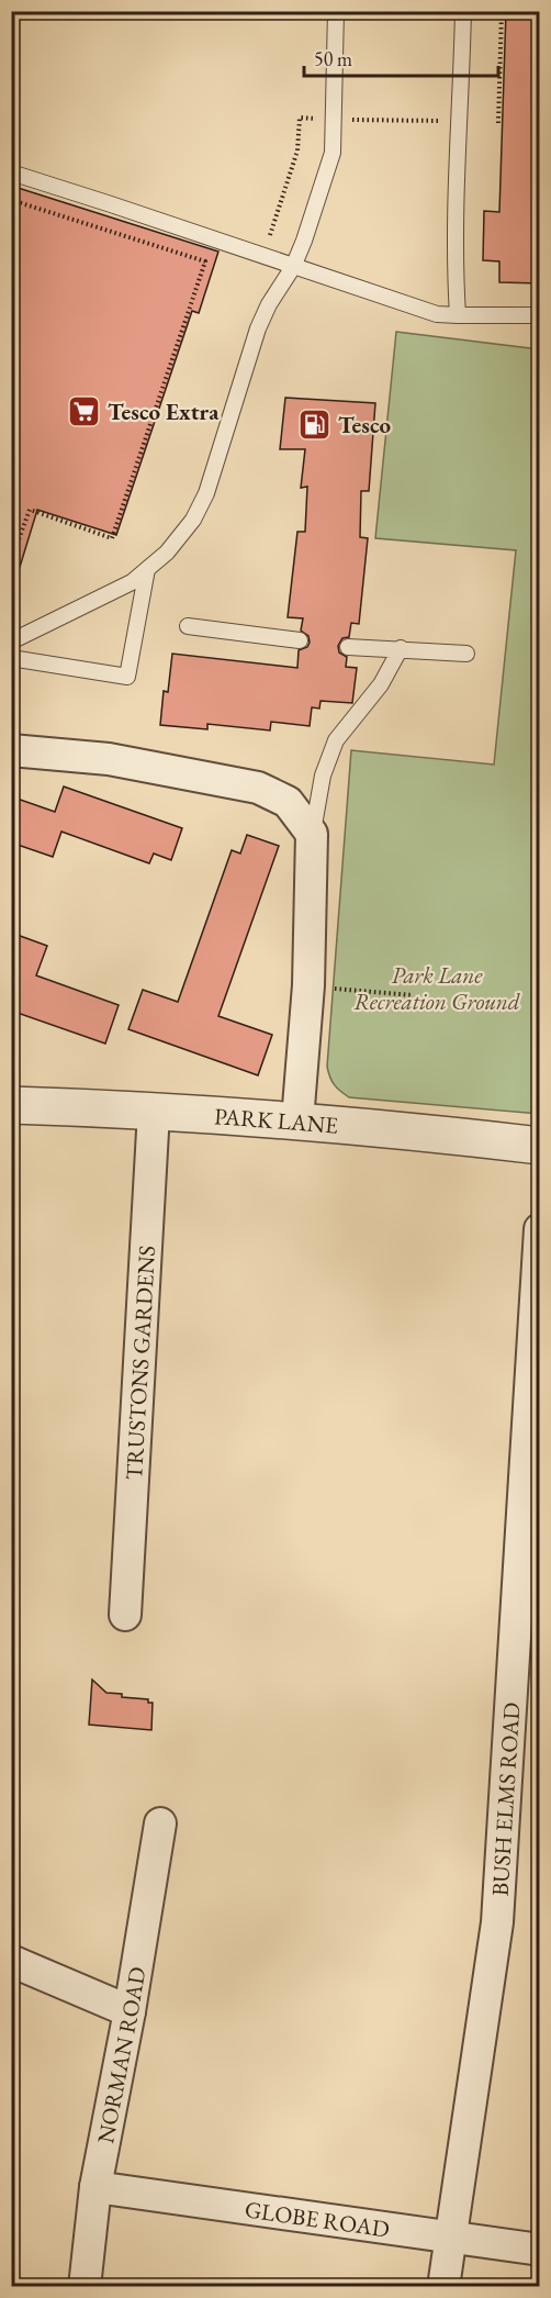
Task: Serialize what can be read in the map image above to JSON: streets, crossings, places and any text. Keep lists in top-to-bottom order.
{
  "streets": {
    "street": [
      "PARK LANE",
      "TRUSTONS GARDENS",
      "BUSH ELMS ROAD",
      "NORMAN ROAD",
      "GLOBE ROAD"
    ]
  },
  "crossings": [
    ["PARK LANE", "TRUSTONS GARDENS"],
    ["BUSH ELMS ROAD", "GLOBE ROAD"],
    ["NORMAN ROAD", "GLOBE ROAD"]
  ],
  "parks": ["Park Lane Recreation Ground"],
  "places": {
    "supermarket": ["Tesco Extra"],
    "fuel station": ["Tesco"]
  },
  "scale_bar": "50 m"
}
